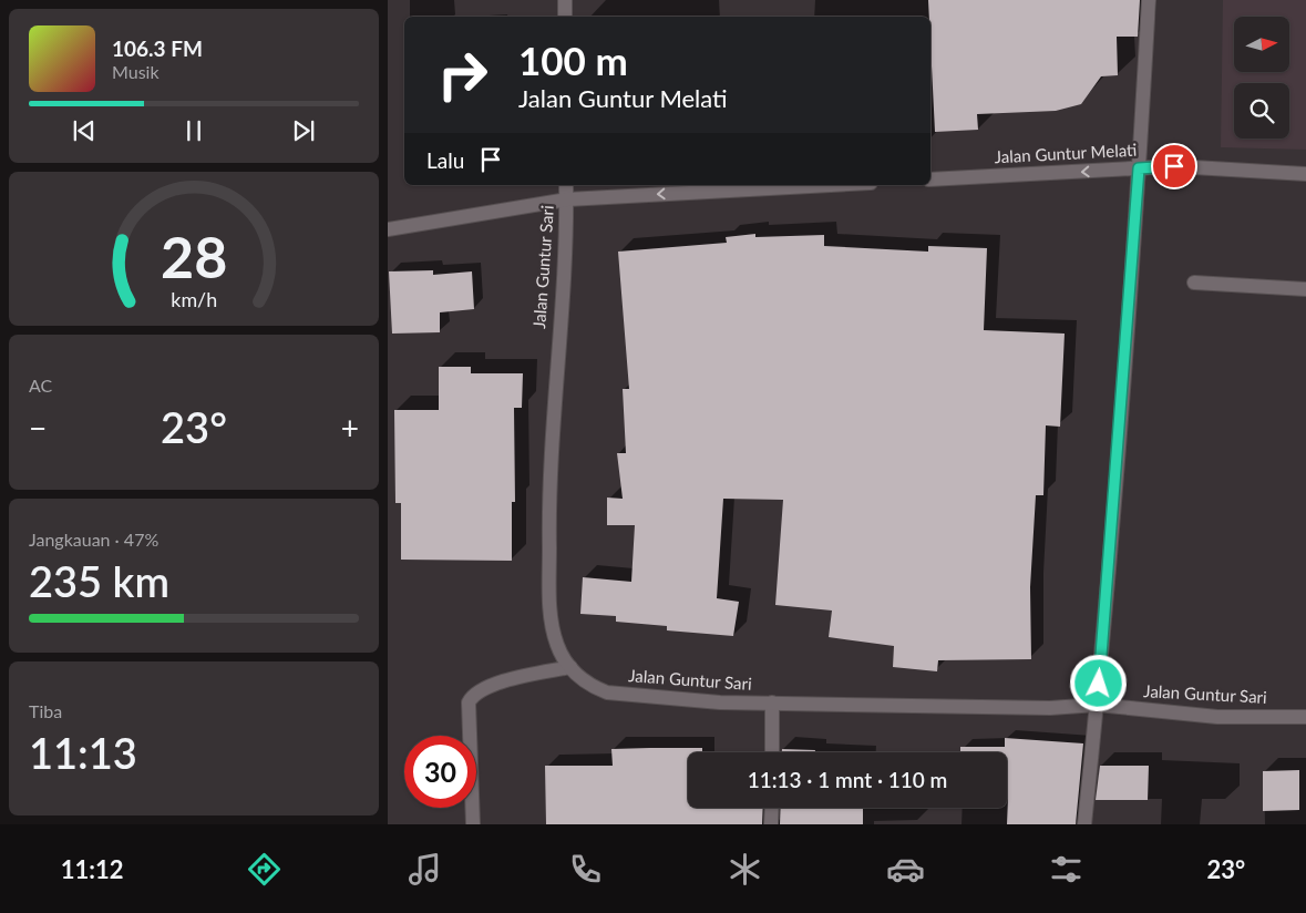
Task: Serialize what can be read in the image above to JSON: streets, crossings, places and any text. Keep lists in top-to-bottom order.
{
  "streets": {
    "street": ["Jalan Guntur Melati", "Jalan Guntur Sari"]
  },
  "one_way": ["Jalan Guntur Melati"],
  "north": "right",
  "page": {
    "turn": ["100 m", "Jalan Guntur Melati"],
    "song": ["106.3 FM", "Musik"],
    "then": "Lalu",
    "tile": [
      "AC",
      ["Jangkauan · 47%", "235 km"],
      ["Tiba", "11:13"]
    ],
    "heat": ["−", "23°", "+"],
    "limit": "30",
    "trip": "11:13 · 1 mnt · 110 m",
    "tabs": ["11:12", "23°"],
    "gauge": ["28", "km/h"]
  }
}
